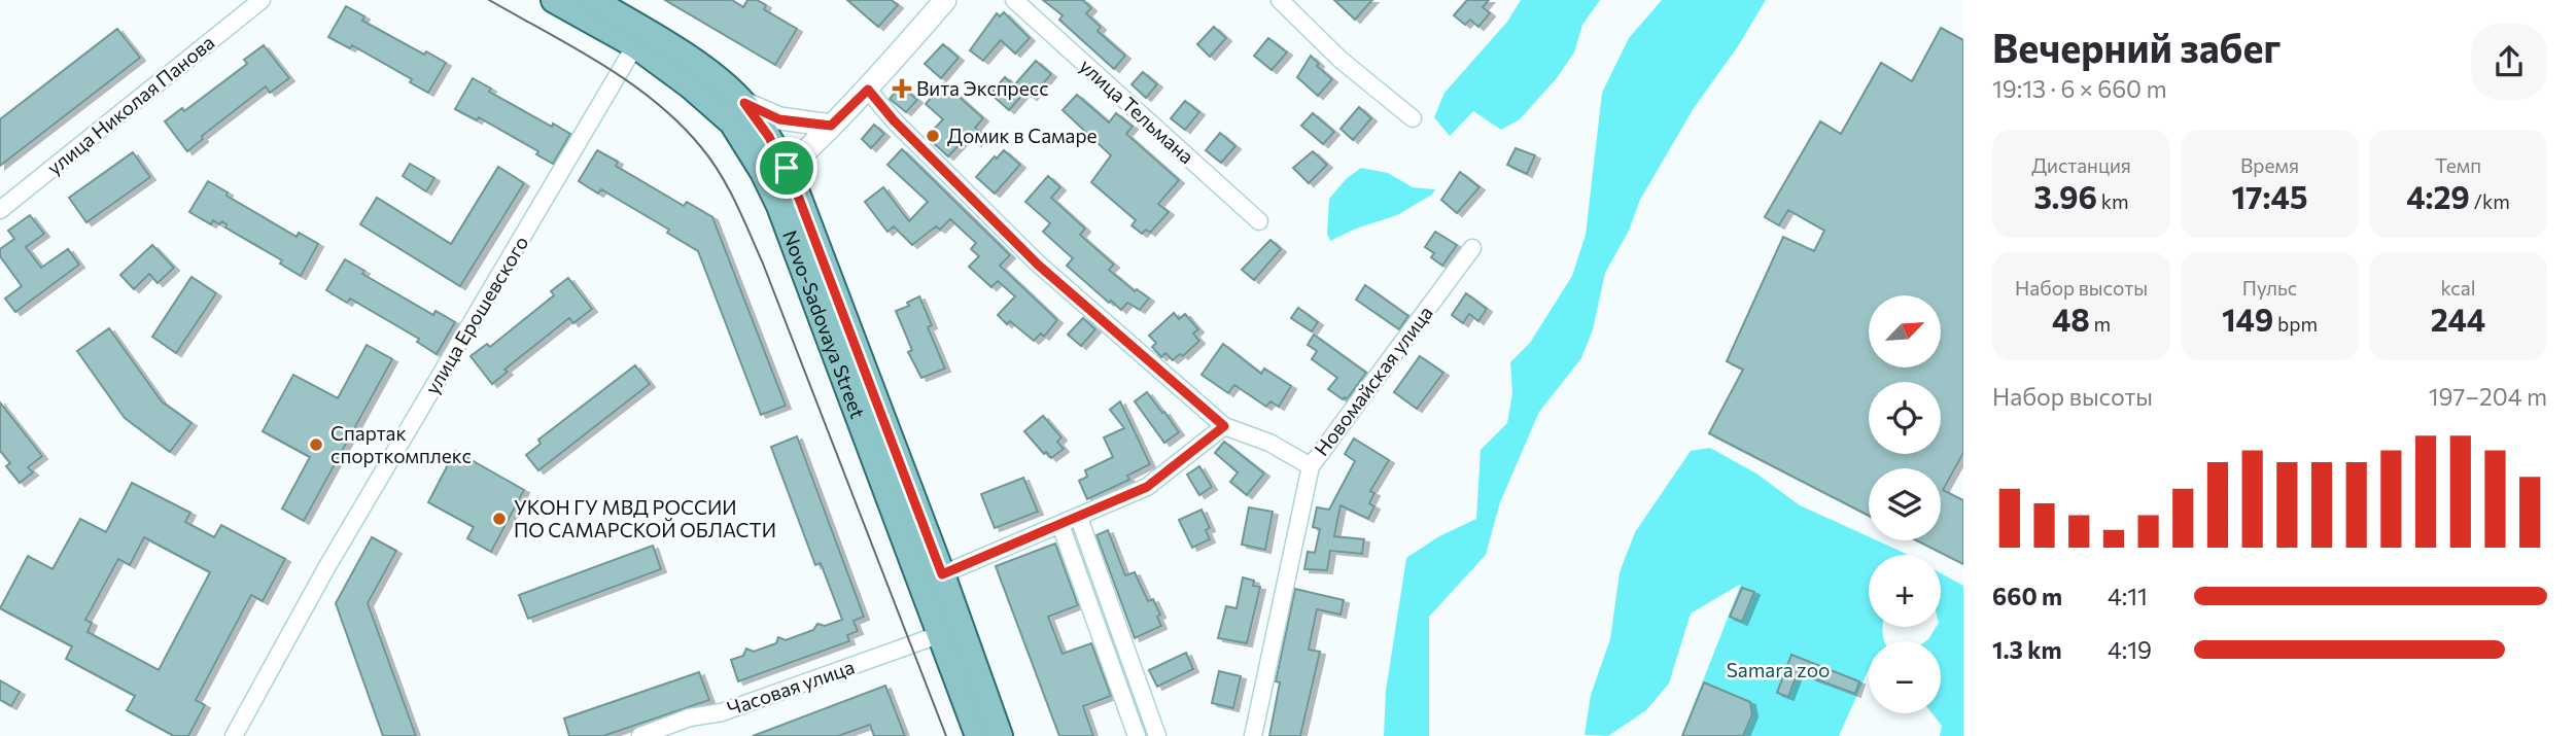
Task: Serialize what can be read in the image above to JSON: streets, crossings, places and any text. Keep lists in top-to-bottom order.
{
  "streets": {
    "main road": ["Novo-Sadovaya Street"],
    "street": [
      "улица Николая Панова",
      "улица Тельмана",
      "улица Ерошевского",
      "Новомайская улица",
      "Часовая улица"
    ]
  },
  "crossings": [
    ["улица Ерошевского", "Novo-Sadovaya Street"],
    ["Novo-Sadovaya Street", "Часовая улица"]
  ],
  "parks": ["Samara zoo"],
  "places": {
    "health": ["Вита Экспресс"],
    "other": ["Домик в Самаре", "Спартак спорткомплекс", "УКОН ГУ МВД РОССИИ ПО САМАРСКОЙ ОБЛАСТИ"]
  },
  "north": "top right",
  "page": {
    "heading": ["Вечерний забег", "19:13 · 6 × 660 m"],
    "stats": [
      ["Дистанция", "3.96 km"],
      ["Время", "17:45"],
      ["Темп", "4:29 /km"],
      ["Набор высоты", "48 m"],
      ["Пульс", "149 bpm"],
      ["kcal", "244"]
    ],
    "map_buttons": ["+", "−"],
    "chart": ["Набор высоты", "197–204 m"],
    "list": [
      {
        "name": "660 m",
        "note": "4:11"
      },
      {
        "name": "1.3 km",
        "note": "4:19"
      }
    ]
  }
}
